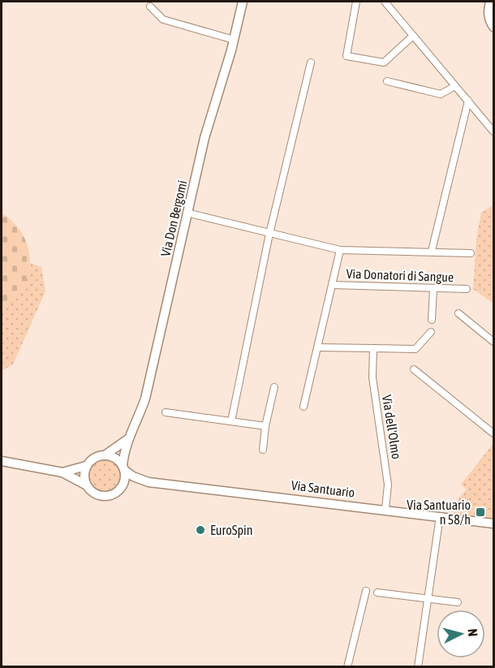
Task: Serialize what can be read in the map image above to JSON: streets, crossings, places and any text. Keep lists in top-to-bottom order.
{
  "streets": {
    "street": [
      "Via Don Bergomi",
      "Via Donatori di Sangue",
      "Via dell'Olmo",
      "Via Santuario"
    ]
  },
  "crossings": [
    ["Via Don Bergomi", "Via Santuario"],
    ["Via dell'Olmo", "Via Santuario"]
  ],
  "places": {
    "transit": ["Via Santuario n 58/h"],
    "other": ["EuroSpin"]
  },
  "north": "right"
}
